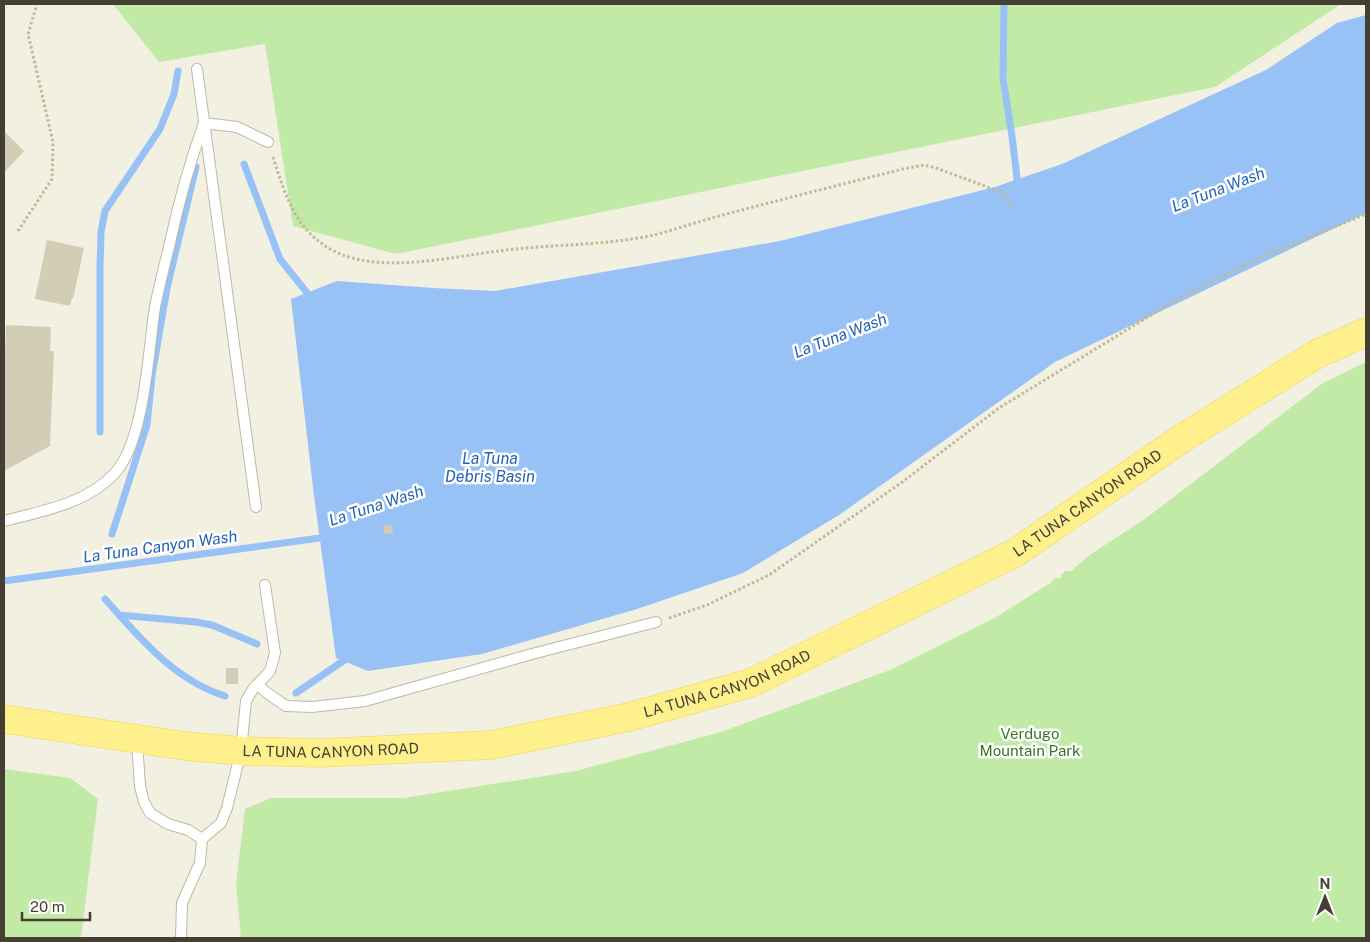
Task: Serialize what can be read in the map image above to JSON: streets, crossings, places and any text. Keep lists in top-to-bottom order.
{
  "streets": {
    "main road": ["LA TUNA CANYON ROAD"]
  },
  "water": ["La Tuna Wash", "La Tuna Debris Basin", "La Tuna Canyon Wash"],
  "parks": ["Verdugo Mountain Park"],
  "scale_bar": "20 m",
  "north": "top"
}
